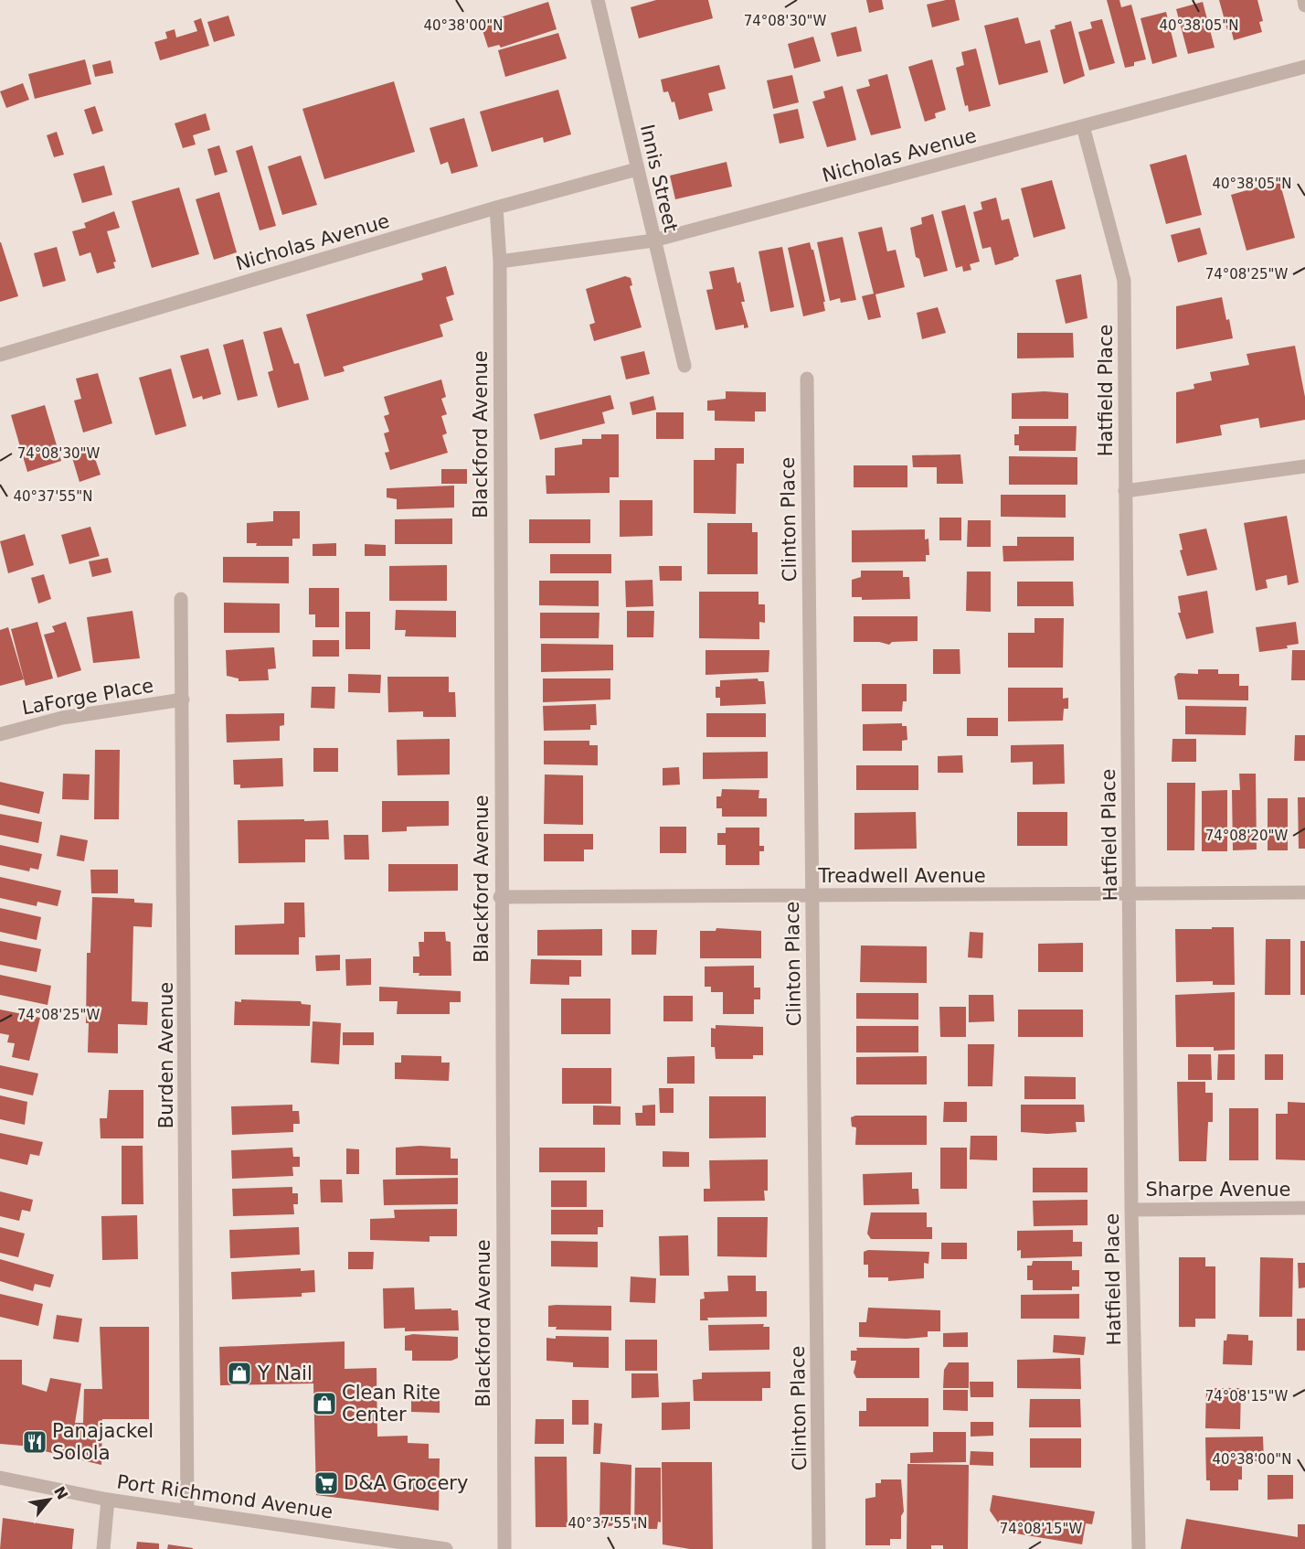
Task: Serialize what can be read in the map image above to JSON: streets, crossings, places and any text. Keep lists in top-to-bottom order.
{
  "streets": {
    "street": [
      "Nicholas Avenue",
      "Innis Street",
      "Hatfield Place",
      "Blackford Avenue",
      "Clinton Place",
      "LaForge Place",
      "Treadwell Avenue",
      "Burden Avenue",
      "Sharpe Avenue",
      "Port Richmond Avenue"
    ]
  },
  "crossings": [
    ["Nicholas Avenue", "Innis Street"],
    ["Nicholas Avenue", "Hatfield Place"],
    ["Nicholas Avenue", "Blackford Avenue"],
    ["Hatfield Place", "Treadwell Avenue"],
    ["Hatfield Place", "Sharpe Avenue"],
    ["Blackford Avenue", "Treadwell Avenue"],
    ["Clinton Place", "Treadwell Avenue"],
    ["LaForge Place", "Burden Avenue"],
    ["Burden Avenue", "Port Richmond Avenue"]
  ],
  "places": {
    "shop": ["Y Nail", "Clean Rite Center"],
    "restaurant": ["Panajackel Solola"],
    "supermarket": ["D&A Grocery"]
  },
  "north": "top right",
  "coordinates": [
    "74°08'30\"W",
    "40°38'00\"N",
    "40°38'05\"N",
    "74°08'25\"W",
    "40°37'55\"N",
    "74°08'20\"W",
    "74°08'15\"W"
  ]
}
